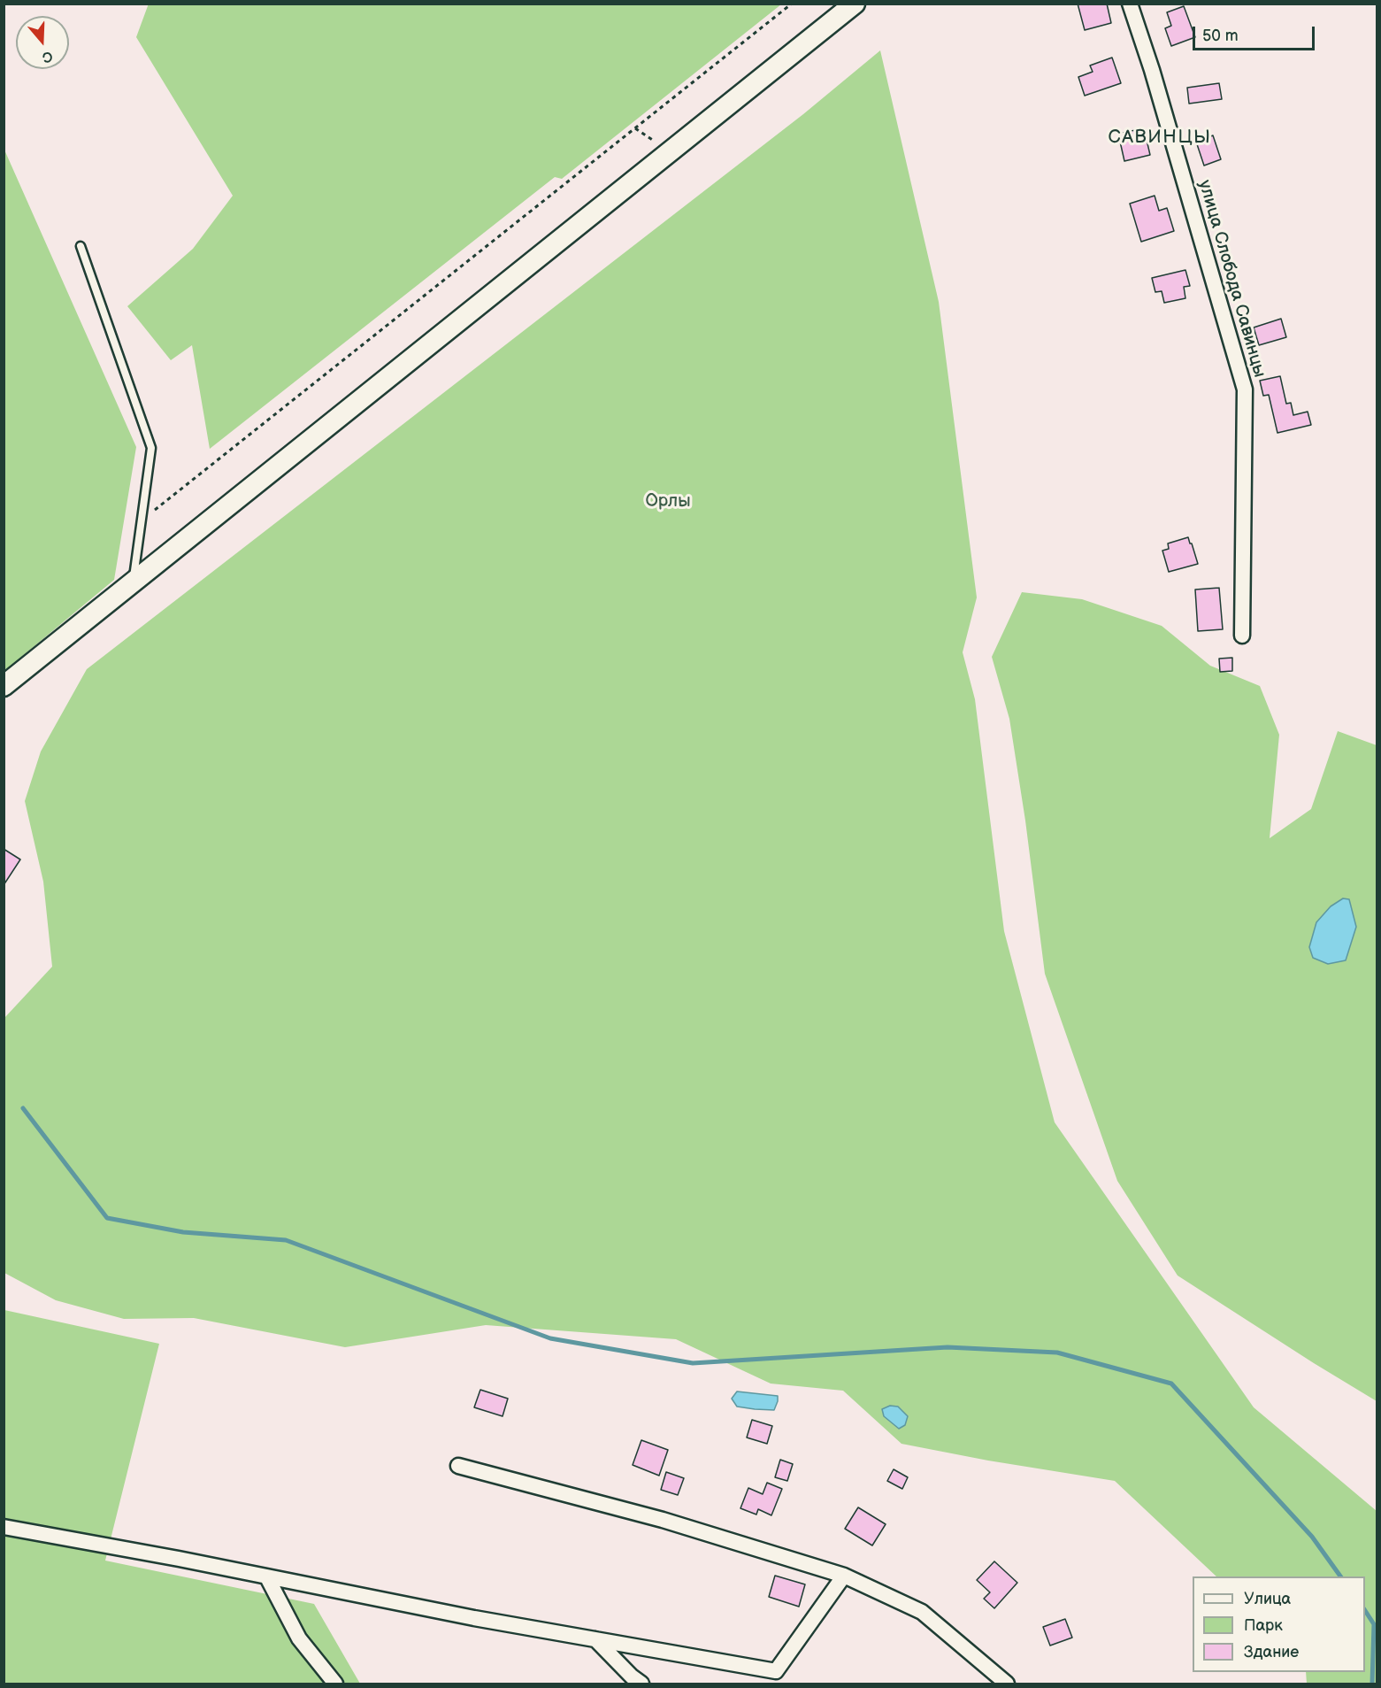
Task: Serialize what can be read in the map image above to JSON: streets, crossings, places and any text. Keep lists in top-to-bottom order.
{
  "streets": {
    "street": ["улица Слобода Савинцы"]
  },
  "districts": ["САВИНЦЫ"],
  "parks": ["Орлы"],
  "legend": ["Улица", "Парк", "Здание"],
  "scale_bar": "50 m",
  "north": "bottom"
}
